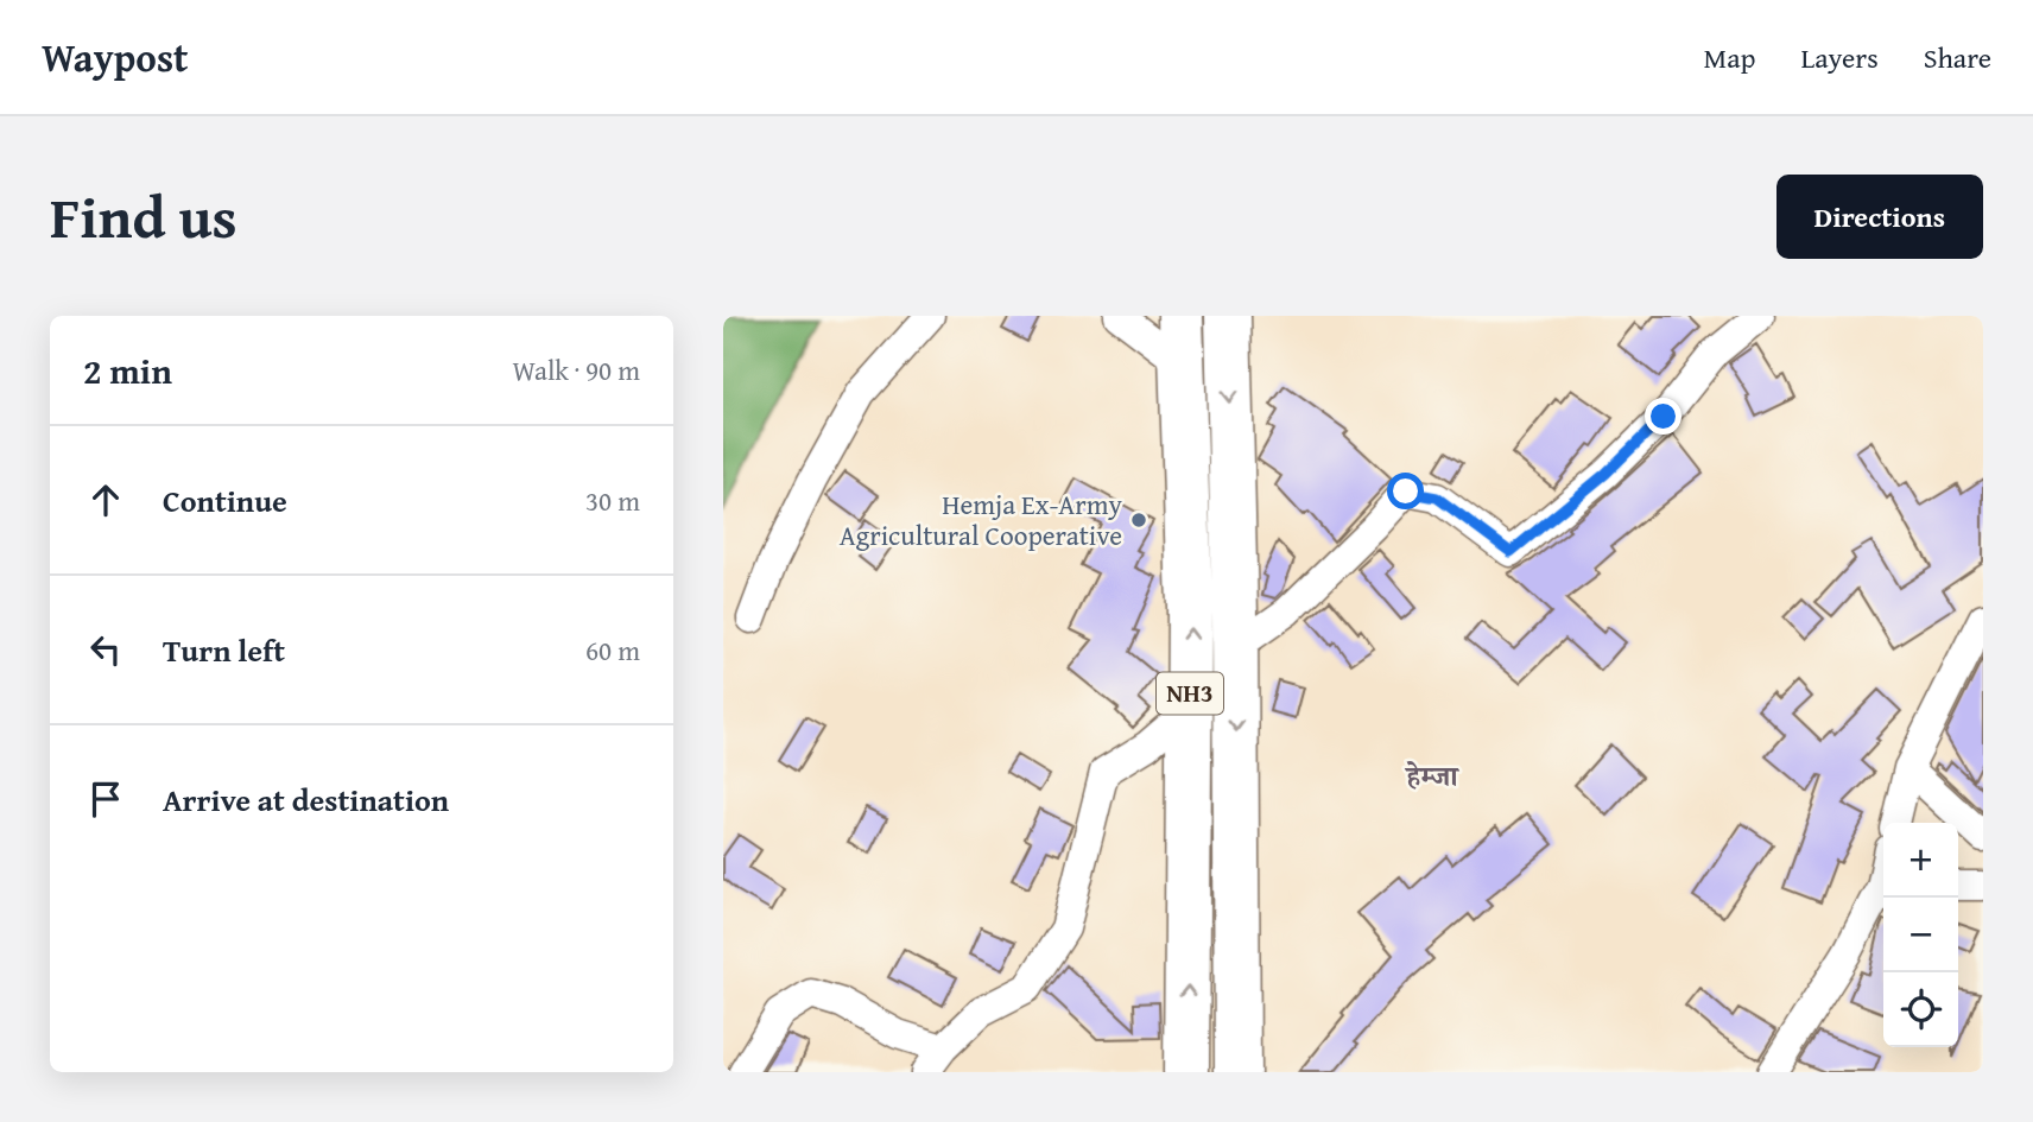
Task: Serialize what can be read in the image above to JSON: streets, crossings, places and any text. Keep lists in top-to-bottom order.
{
  "streets": {
    "highway": ["NH3"]
  },
  "districts": ["हेम्जा"],
  "places": ["Hemja Ex-Army Agricultural Cooperative"],
  "page": {
    "header": "Waypost",
    "nav": ["Map", "Layers", "Share"],
    "title": "Find us",
    "buttons": "Directions",
    "heading": ["2 min", "Walk · 90 m"],
    "list": [
      ["Continue", "30 m"],
      ["Turn left", "60 m"],
      "Arrive at destination"
    ],
    "map_buttons": ["+", "−"]
  }
}
